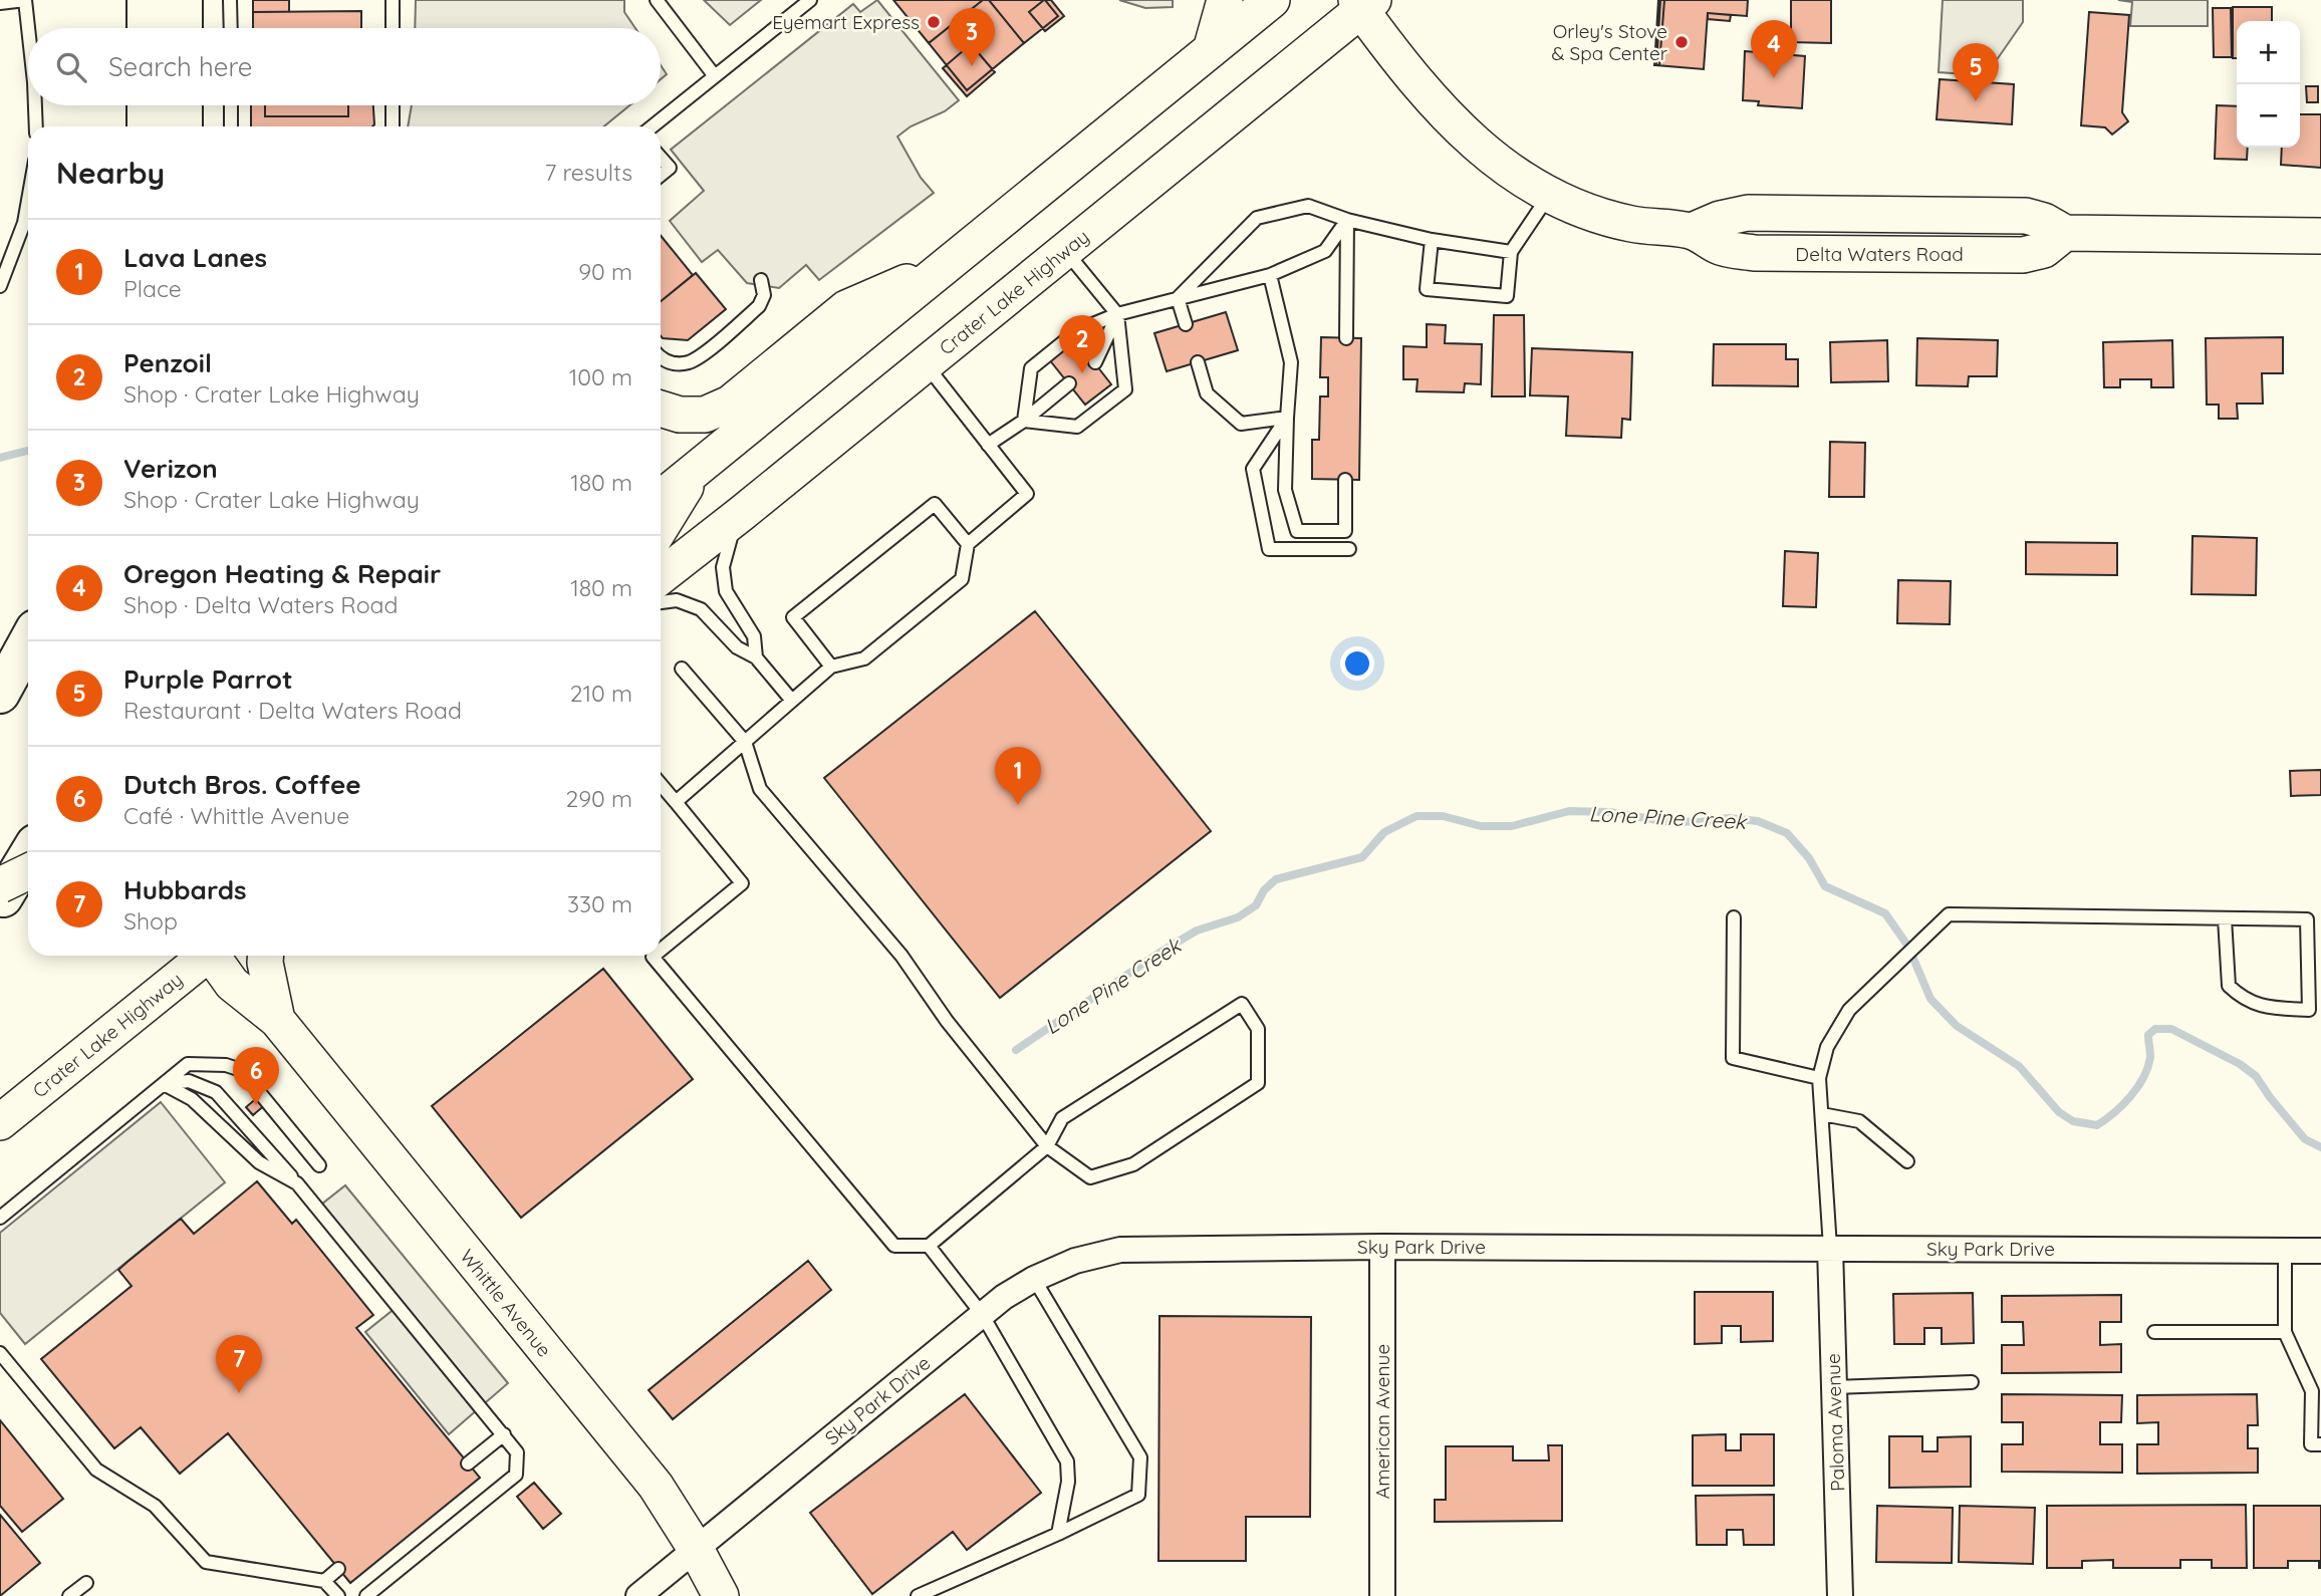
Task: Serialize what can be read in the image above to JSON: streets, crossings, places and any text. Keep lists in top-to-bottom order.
{
  "streets": {
    "main road": ["Delta Waters Road", "Crater Lake Highway", "Whittle Avenue"],
    "street": ["Sky Park Drive", "American Avenue", "Paloma Avenue"]
  },
  "crossings": [
    ["Delta Waters Road", "Crater Lake Highway"],
    ["Sky Park Drive", "Whittle Avenue"],
    ["Sky Park Drive", "American Avenue"],
    ["Sky Park Drive", "Paloma Avenue"]
  ],
  "water": ["Lone Pine Creek"],
  "places": ["Eyemart Express", "Orley's Stove & Spa Center"],
  "page": {
    "pins": [
      "3",
      "4",
      "5",
      "2",
      "1",
      "6",
      "7"
    ],
    "map_buttons": ["+", "−"],
    "search": "Search here",
    "heading": ["Nearby", "7 results"],
    "list": [
      {
        "mark": "1",
        "name": "Lava Lanes",
        "note": "Place",
        "value": "90 m"
      },
      {
        "mark": "2",
        "name": "Penzoil",
        "note": "Shop · Crater Lake Highway",
        "value": "100 m"
      },
      {
        "mark": "3",
        "name": "Verizon",
        "note": "Shop · Crater Lake Highway",
        "value": "180 m"
      },
      {
        "mark": "4",
        "name": "Oregon Heating & Repair",
        "note": "Shop · Delta Waters Road",
        "value": "180 m"
      },
      {
        "mark": "5",
        "name": "Purple Parrot",
        "note": "Restaurant · Delta Waters Road",
        "value": "210 m"
      },
      {
        "mark": "6",
        "name": "Dutch Bros. Coffee",
        "note": "Café · Whittle Avenue",
        "value": "290 m"
      },
      {
        "mark": "7",
        "name": "Hubbards",
        "note": "Shop",
        "value": "330 m"
      }
    ]
  }
}
